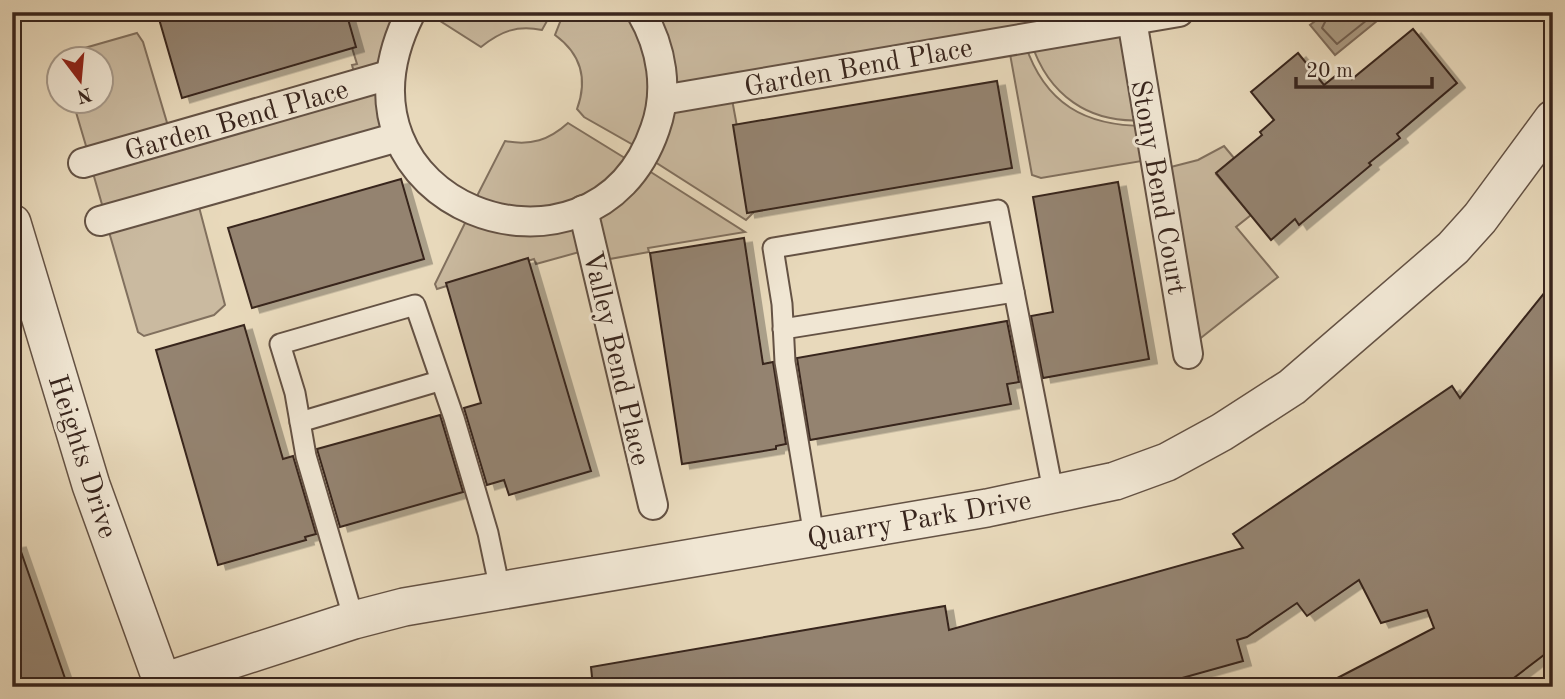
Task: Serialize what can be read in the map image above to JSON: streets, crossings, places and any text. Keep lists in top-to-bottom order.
{
  "streets": {
    "street": [
      "Garden Bend Place",
      "Stony Bend Court",
      "Valley Bend Place",
      "Heights Drive",
      "Quarry Park Drive"
    ]
  },
  "crossings": [
    ["Garden Bend Place", "Stony Bend Court"],
    ["Garden Bend Place", "Valley Bend Place"],
    ["Heights Drive", "Quarry Park Drive"]
  ],
  "scale_bar": "20 m",
  "north": "bottom"
}
